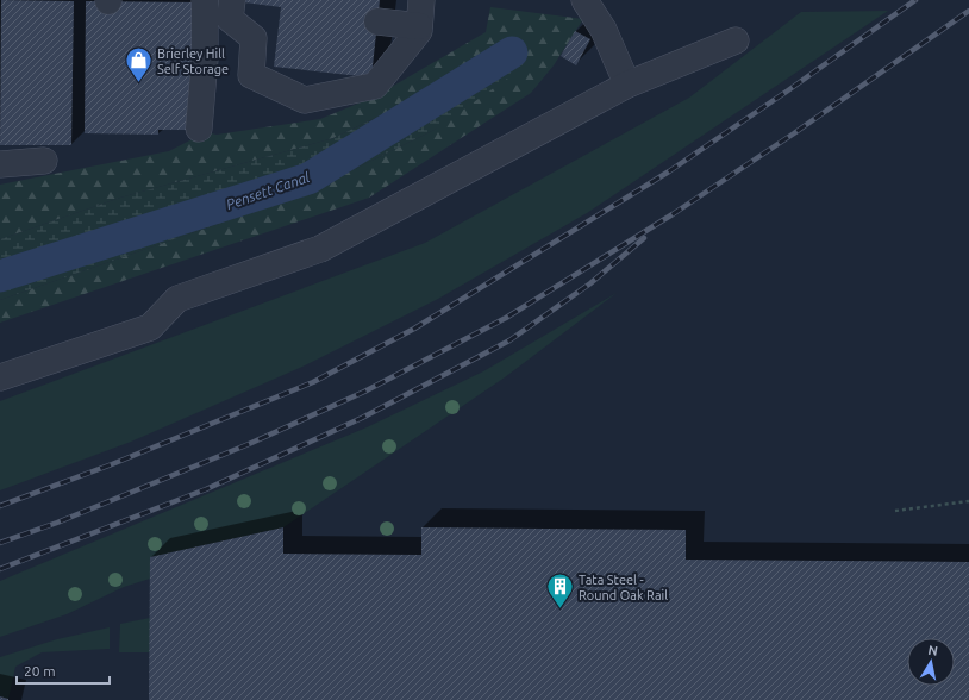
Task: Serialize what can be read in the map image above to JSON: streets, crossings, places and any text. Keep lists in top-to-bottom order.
{
  "water": ["Pensett Canal"],
  "places": {
    "shop": ["Brierley Hill Self Storage"],
    "building": ["Tata Steel - Round Oak Rail"]
  },
  "scale_bar": "20 m",
  "north": "top"
}
